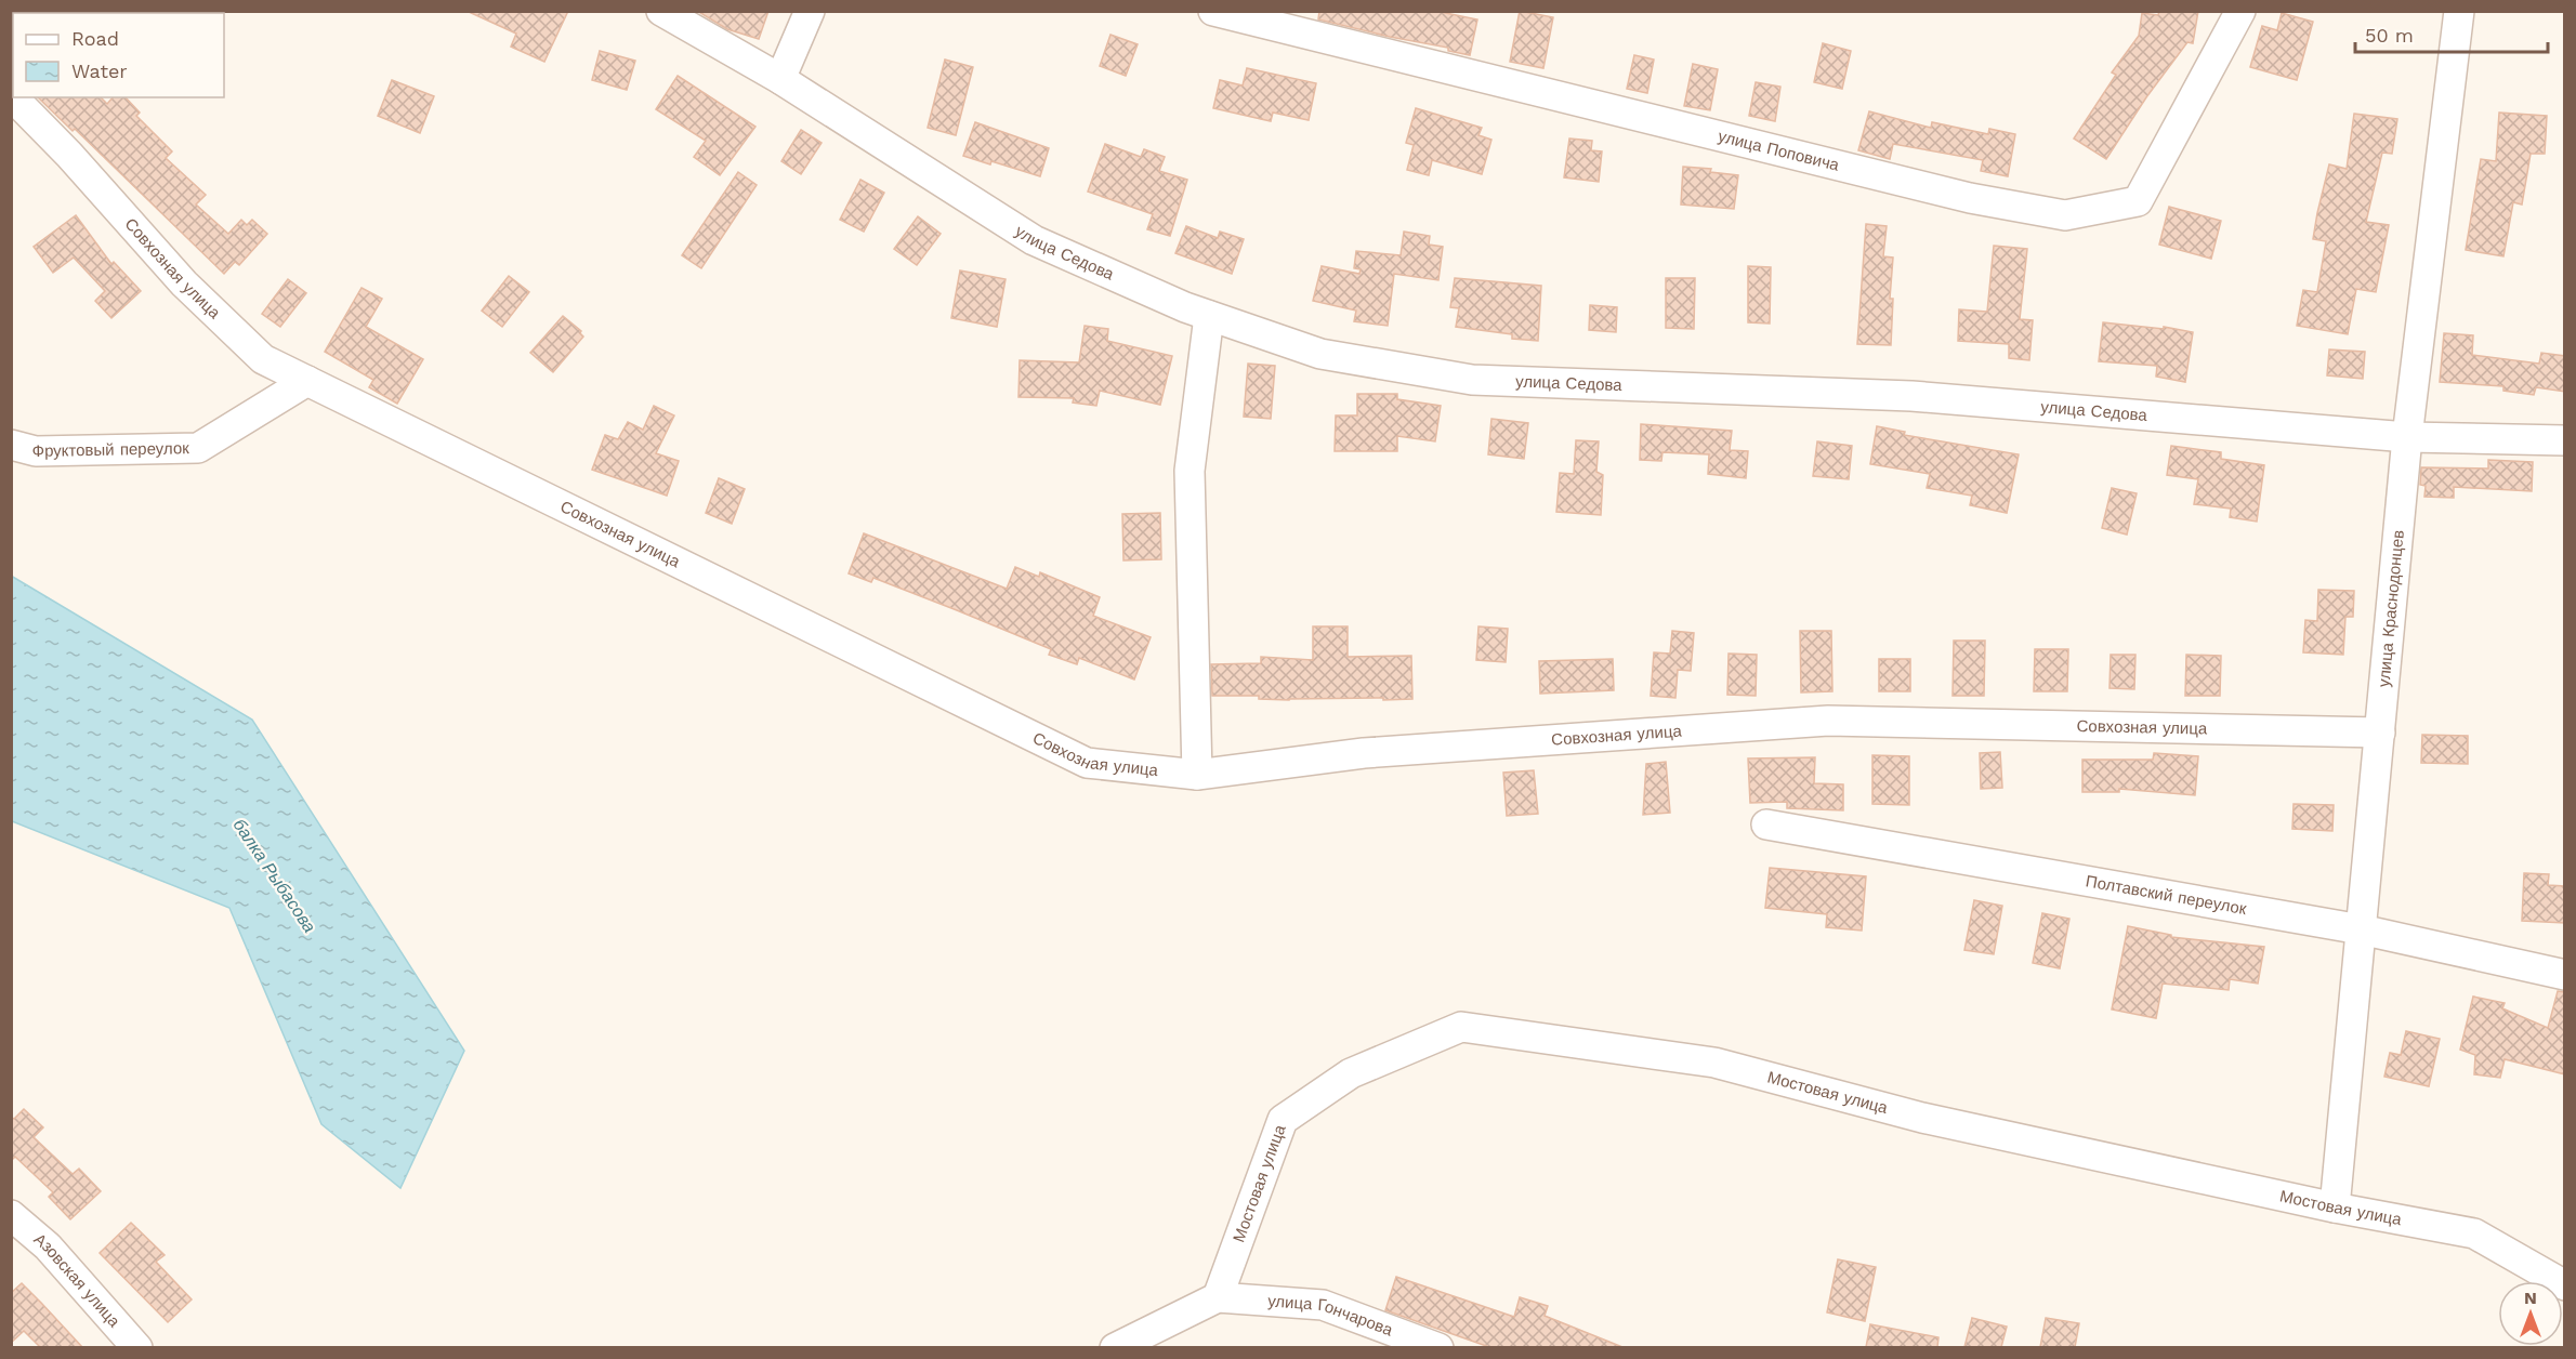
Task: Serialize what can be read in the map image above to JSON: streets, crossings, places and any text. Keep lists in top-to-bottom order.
{
  "streets": {
    "street": [
      "улица Поповича",
      "улица Седова",
      "Совхозная улица",
      "Фруктовый переулок",
      "улица Краснодонцев",
      "Полтавский переулок",
      "Мостовая улица",
      "Азовская улица",
      "улица Гончарова"
    ]
  },
  "crossings": [
    ["улица Седова", "улица Краснодонцев"],
    ["Совхозная улица", "Фруктовый переулок"],
    ["Совхозная улица", "улица Краснодонцев"],
    ["улица Краснодонцев", "Полтавский переулок"],
    ["улица Краснодонцев", "Мостовая улица"],
    ["Мостовая улица", "улица Гончарова"]
  ],
  "water": ["балка Рыбасова"],
  "legend": ["Road", "Water"],
  "scale_bar": "50 m",
  "north": "top"
}
